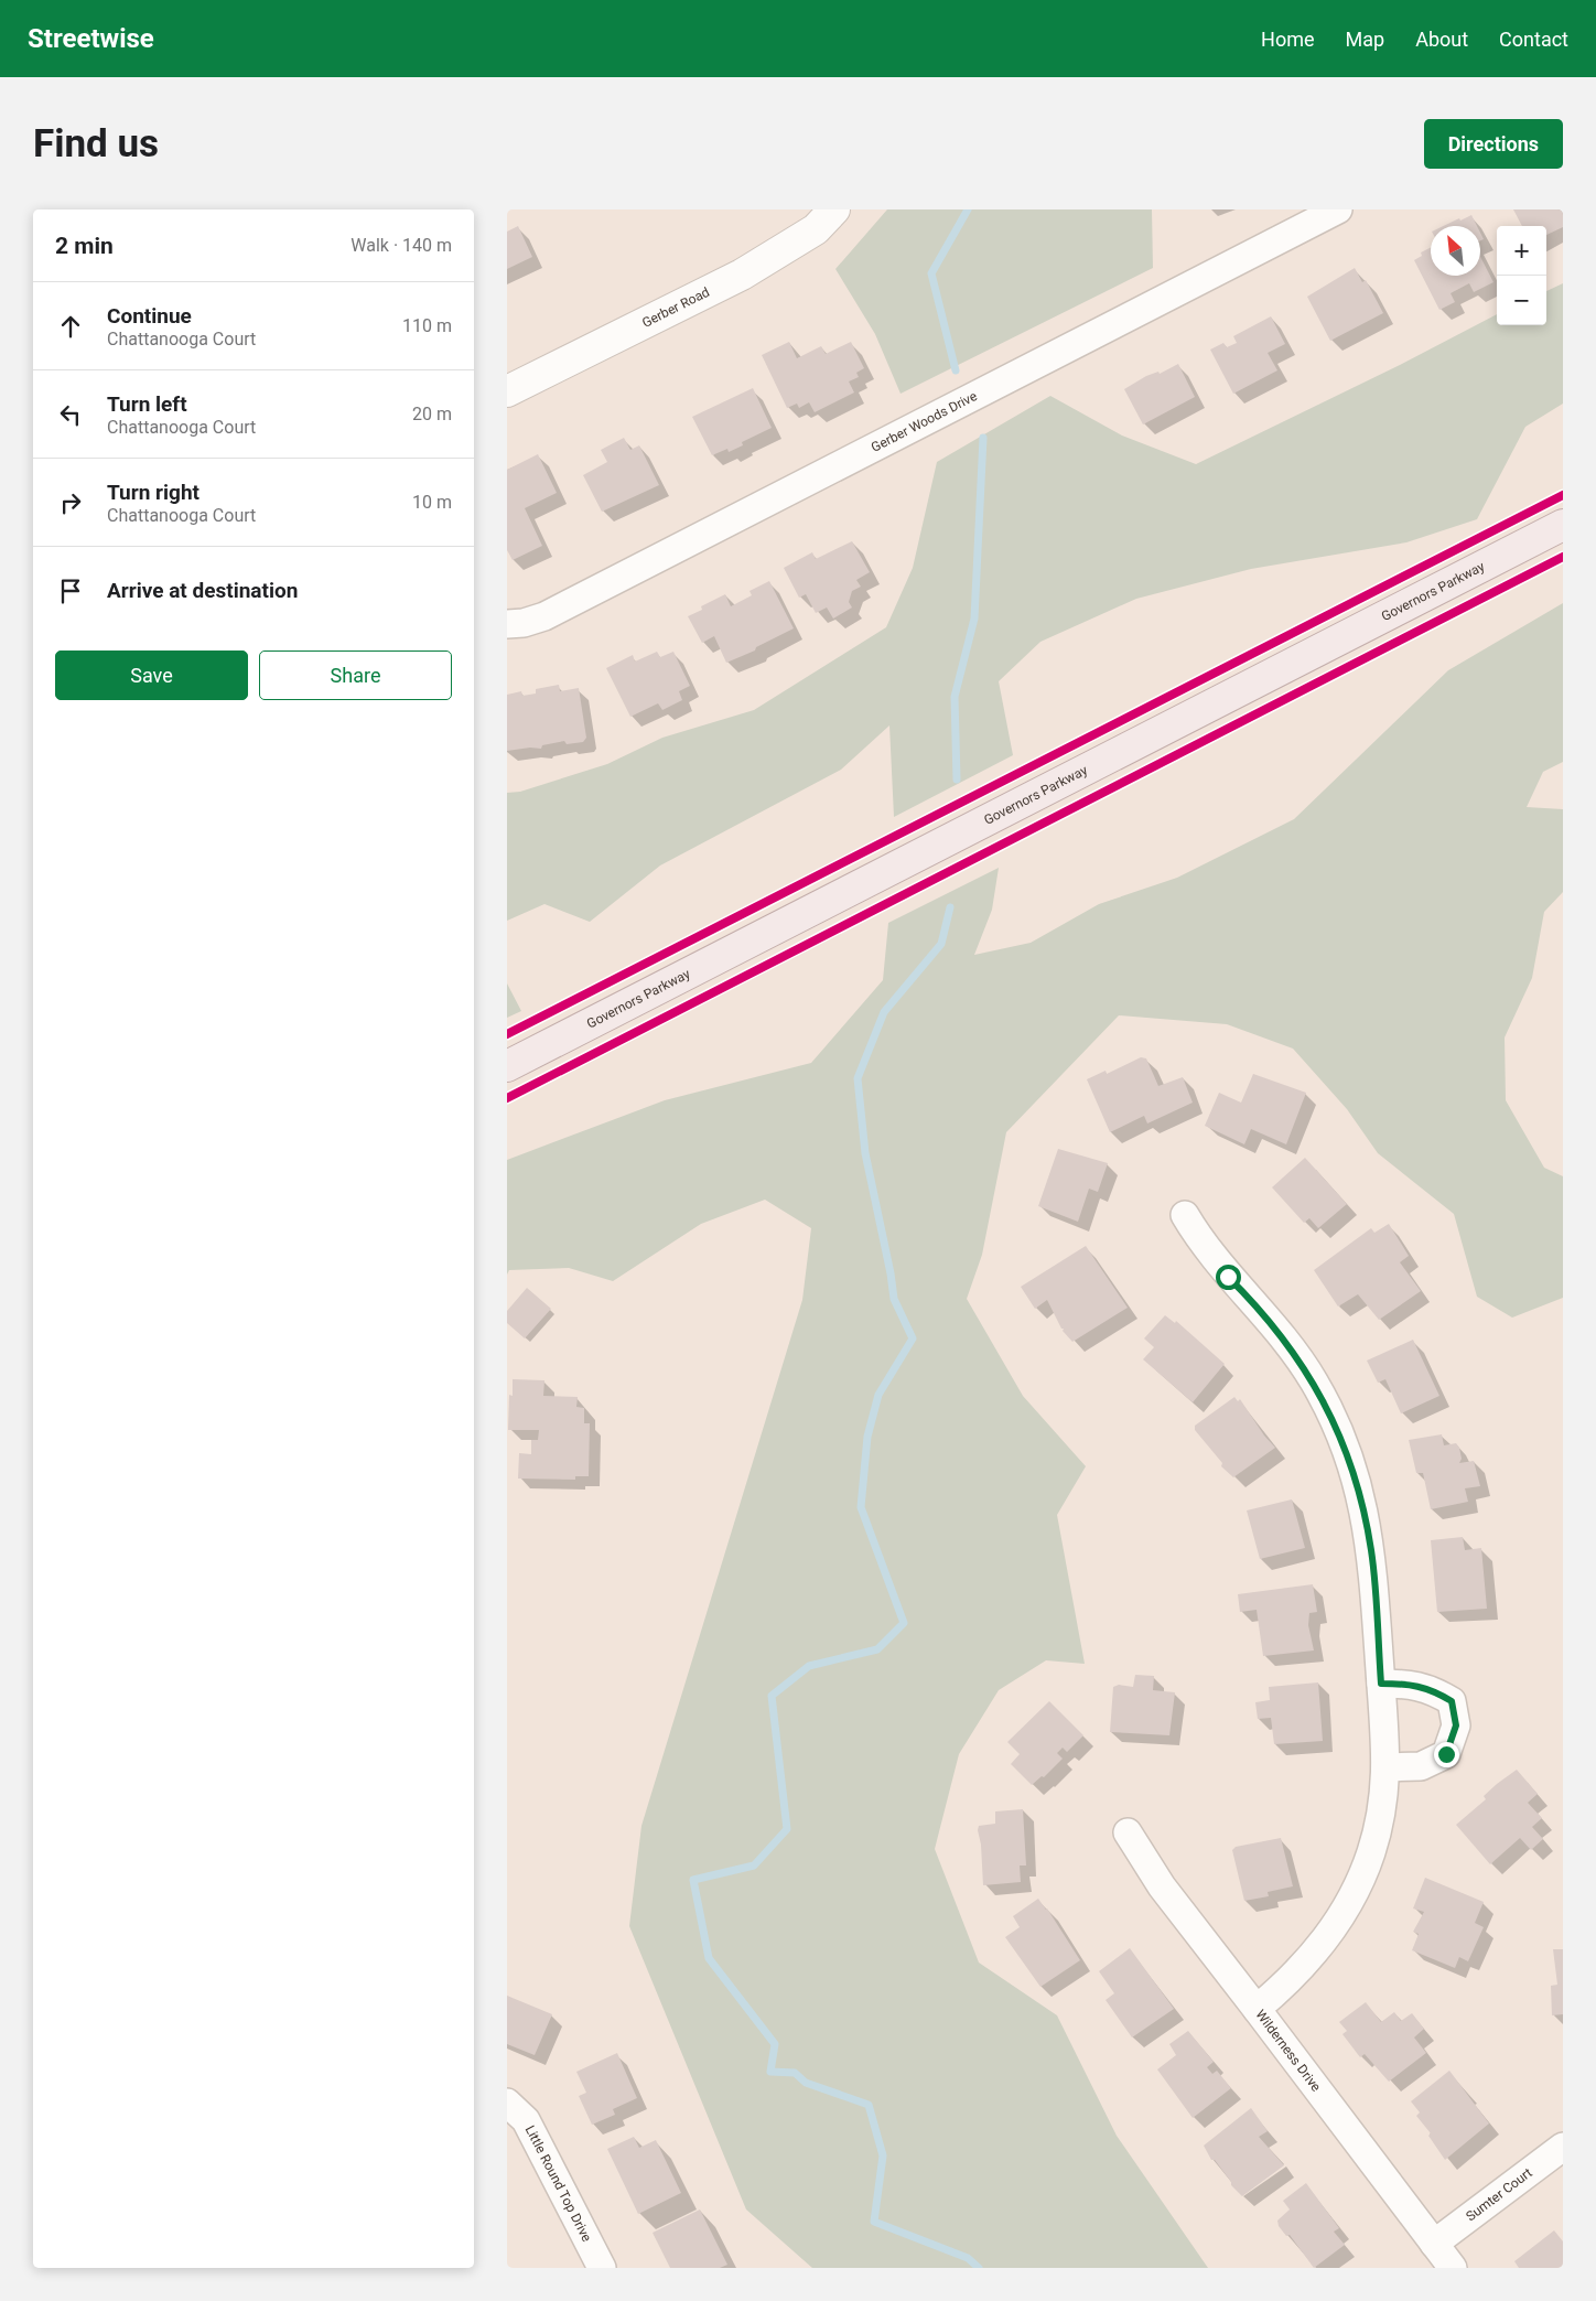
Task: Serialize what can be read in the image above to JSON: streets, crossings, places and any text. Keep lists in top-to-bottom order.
{
  "streets": {
    "main road": ["Governors Parkway"],
    "street": [
      "Gerber Road",
      "Gerber Woods Drive",
      "Wilderness Drive",
      "Little Round Top Drive",
      "Sumter Court"
    ]
  },
  "crossings": [
    ["Wilderness Drive", "Sumter Court"]
  ],
  "north": "top left",
  "page": {
    "header": "Streetwise",
    "nav": [
      "Home",
      "Map",
      "About",
      "Contact"
    ],
    "buttons": [
      "Directions",
      ["Save", "Share"]
    ],
    "title": "Find us",
    "heading": ["2 min", "Walk · 140 m"],
    "map_buttons": ["+", "−"],
    "list": [
      ["Continue", "Chattanooga Court", "110 m"],
      ["Turn left", "Chattanooga Court", "20 m"],
      ["Turn right", "Chattanooga Court", "10 m"],
      "Arrive at destination"
    ]
  }
}
